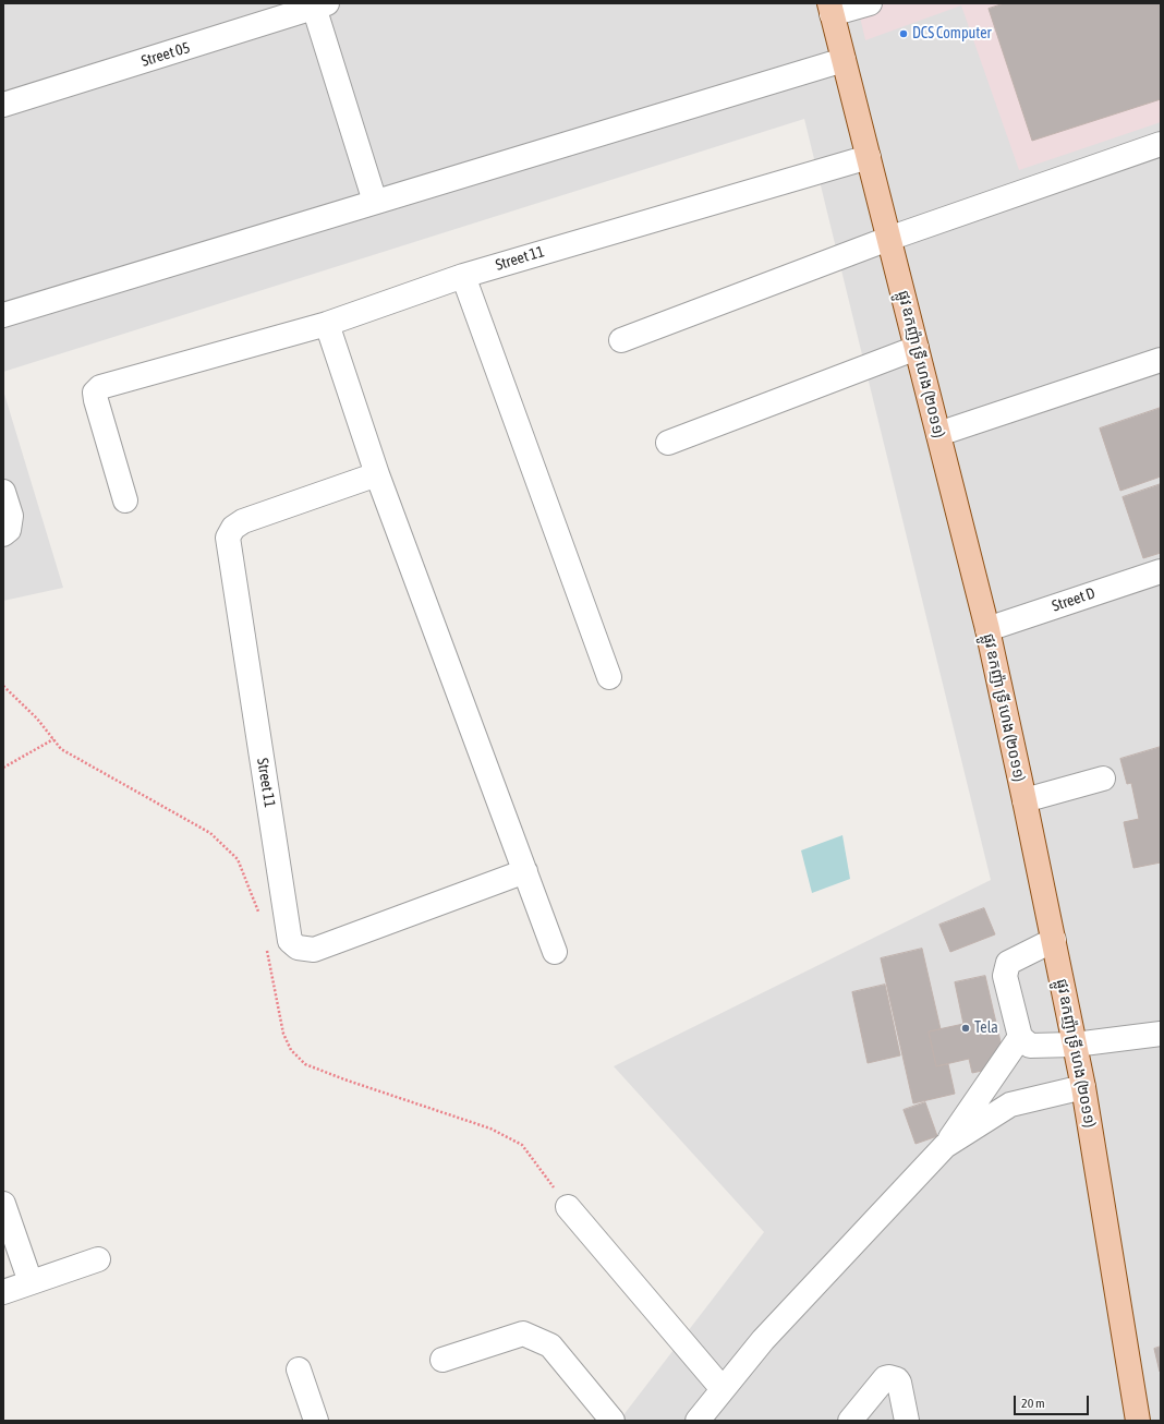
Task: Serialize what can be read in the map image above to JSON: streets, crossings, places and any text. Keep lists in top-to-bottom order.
{
  "streets": {
    "main road": ["ផ្លូវ ឧកញ៉ា ទ្រី ហេង (២០១១)"],
    "street": ["Street 05", "Street 11", "Street D"]
  },
  "crossings": [
    ["Street 11", "ផ្លូវ ឧកញ៉ា ទ្រី ហេង (២០១១)"],
    ["ផ្លូវ ឧកញ៉ា ទ្រី ហេង (២០១១)", "Street D"]
  ],
  "places": ["DCS Computer", "Tela"],
  "scale_bar": "20 m"
}
